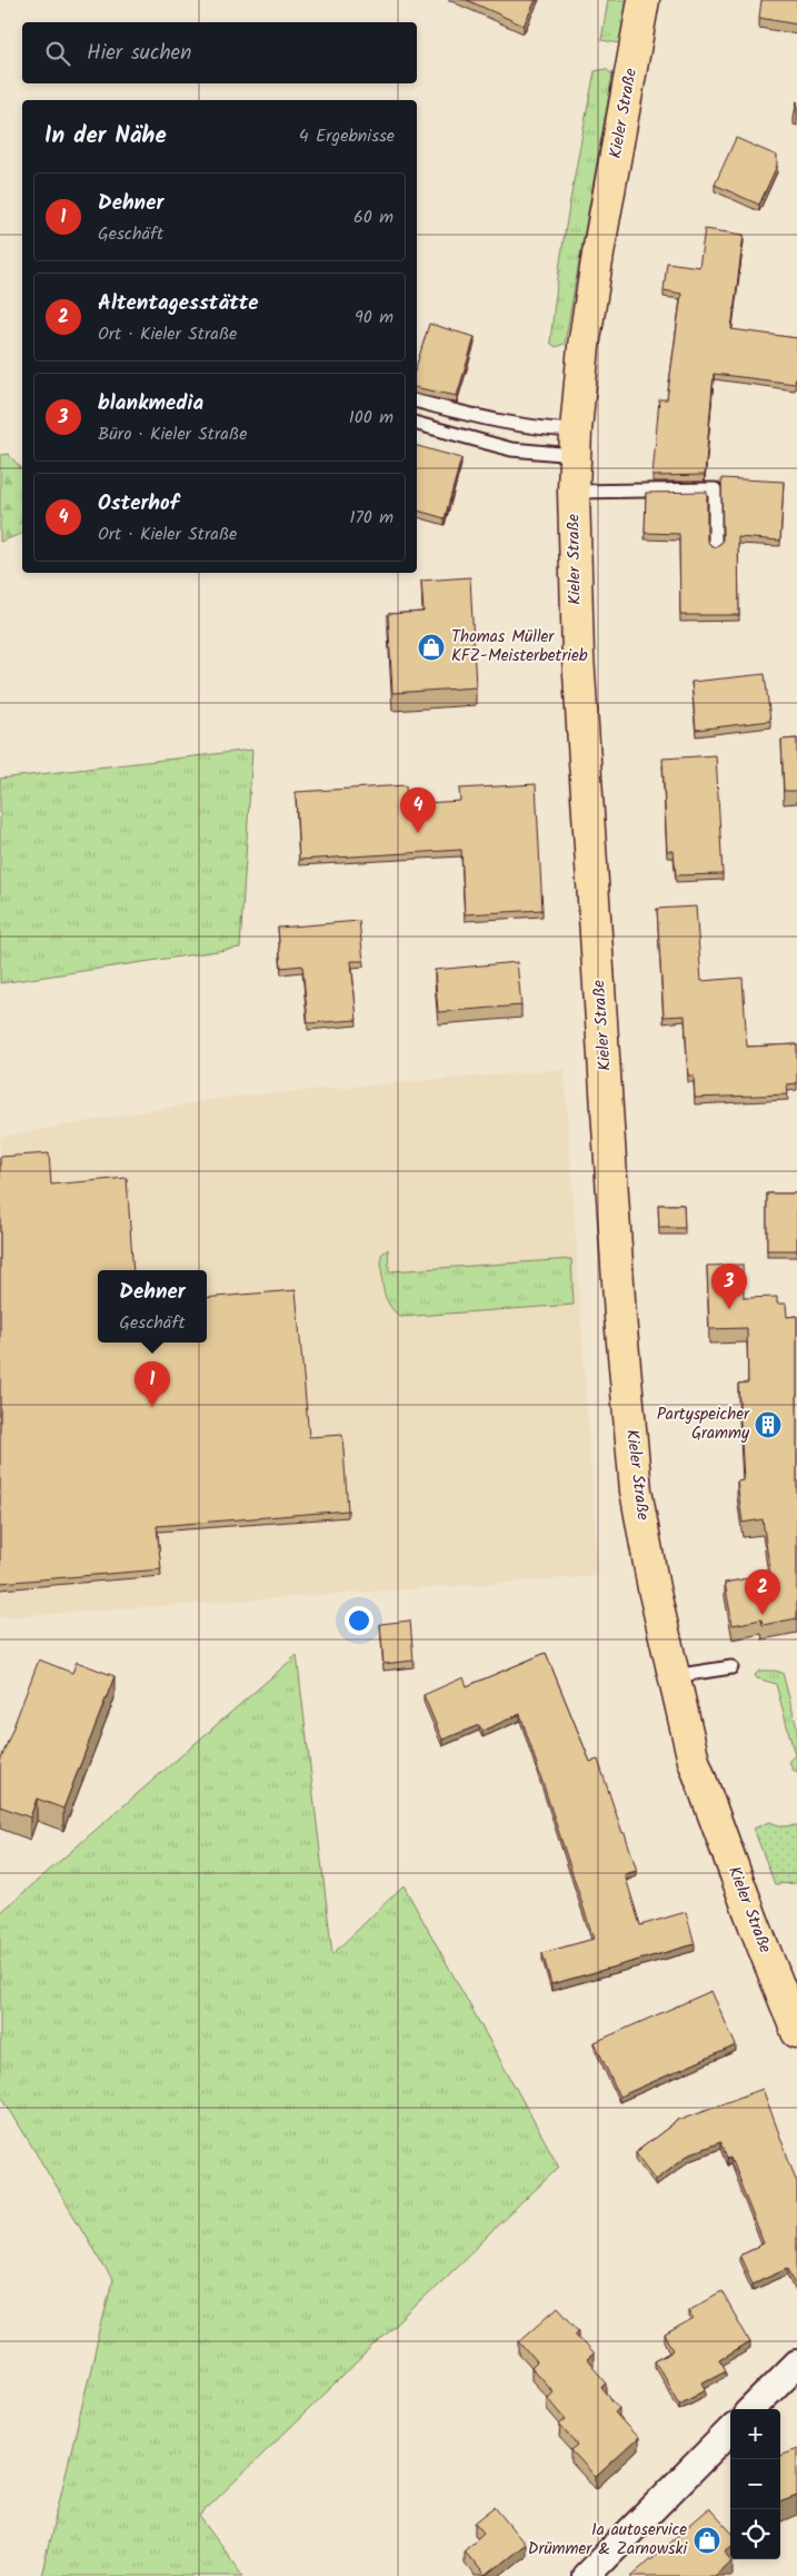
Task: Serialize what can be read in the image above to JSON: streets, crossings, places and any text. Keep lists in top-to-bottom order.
{
  "streets": {
    "main road": ["Kieler Straße"]
  },
  "places": {
    "shop": ["Thomas Müller KFZ-Meisterbetrieb", "1a autoservice Drümmer & Zarnowski"],
    "building": ["Partyspeicher Grammy"]
  },
  "page": {
    "search": "Hier suchen",
    "heading": ["In der Nähe", "4 Ergebnisse"],
    "list": [
      {
        "mark": "1",
        "name": "Dehner",
        "note": "Geschäft",
        "value": "60 m"
      },
      {
        "mark": "2",
        "name": "Altentagesstätte",
        "note": "Ort · Kieler Straße",
        "value": "90 m"
      },
      {
        "mark": "3",
        "name": "blankmedia",
        "note": "Büro · Kieler Straße",
        "value": "100 m"
      },
      {
        "mark": "4",
        "name": "Osterhof",
        "note": "Ort · Kieler Straße",
        "value": "170 m"
      }
    ],
    "pins": [
      "4",
      "3",
      "1",
      "2"
    ],
    "popup": ["Dehner", "Geschäft"],
    "map_buttons": ["+", "−"]
  }
}
